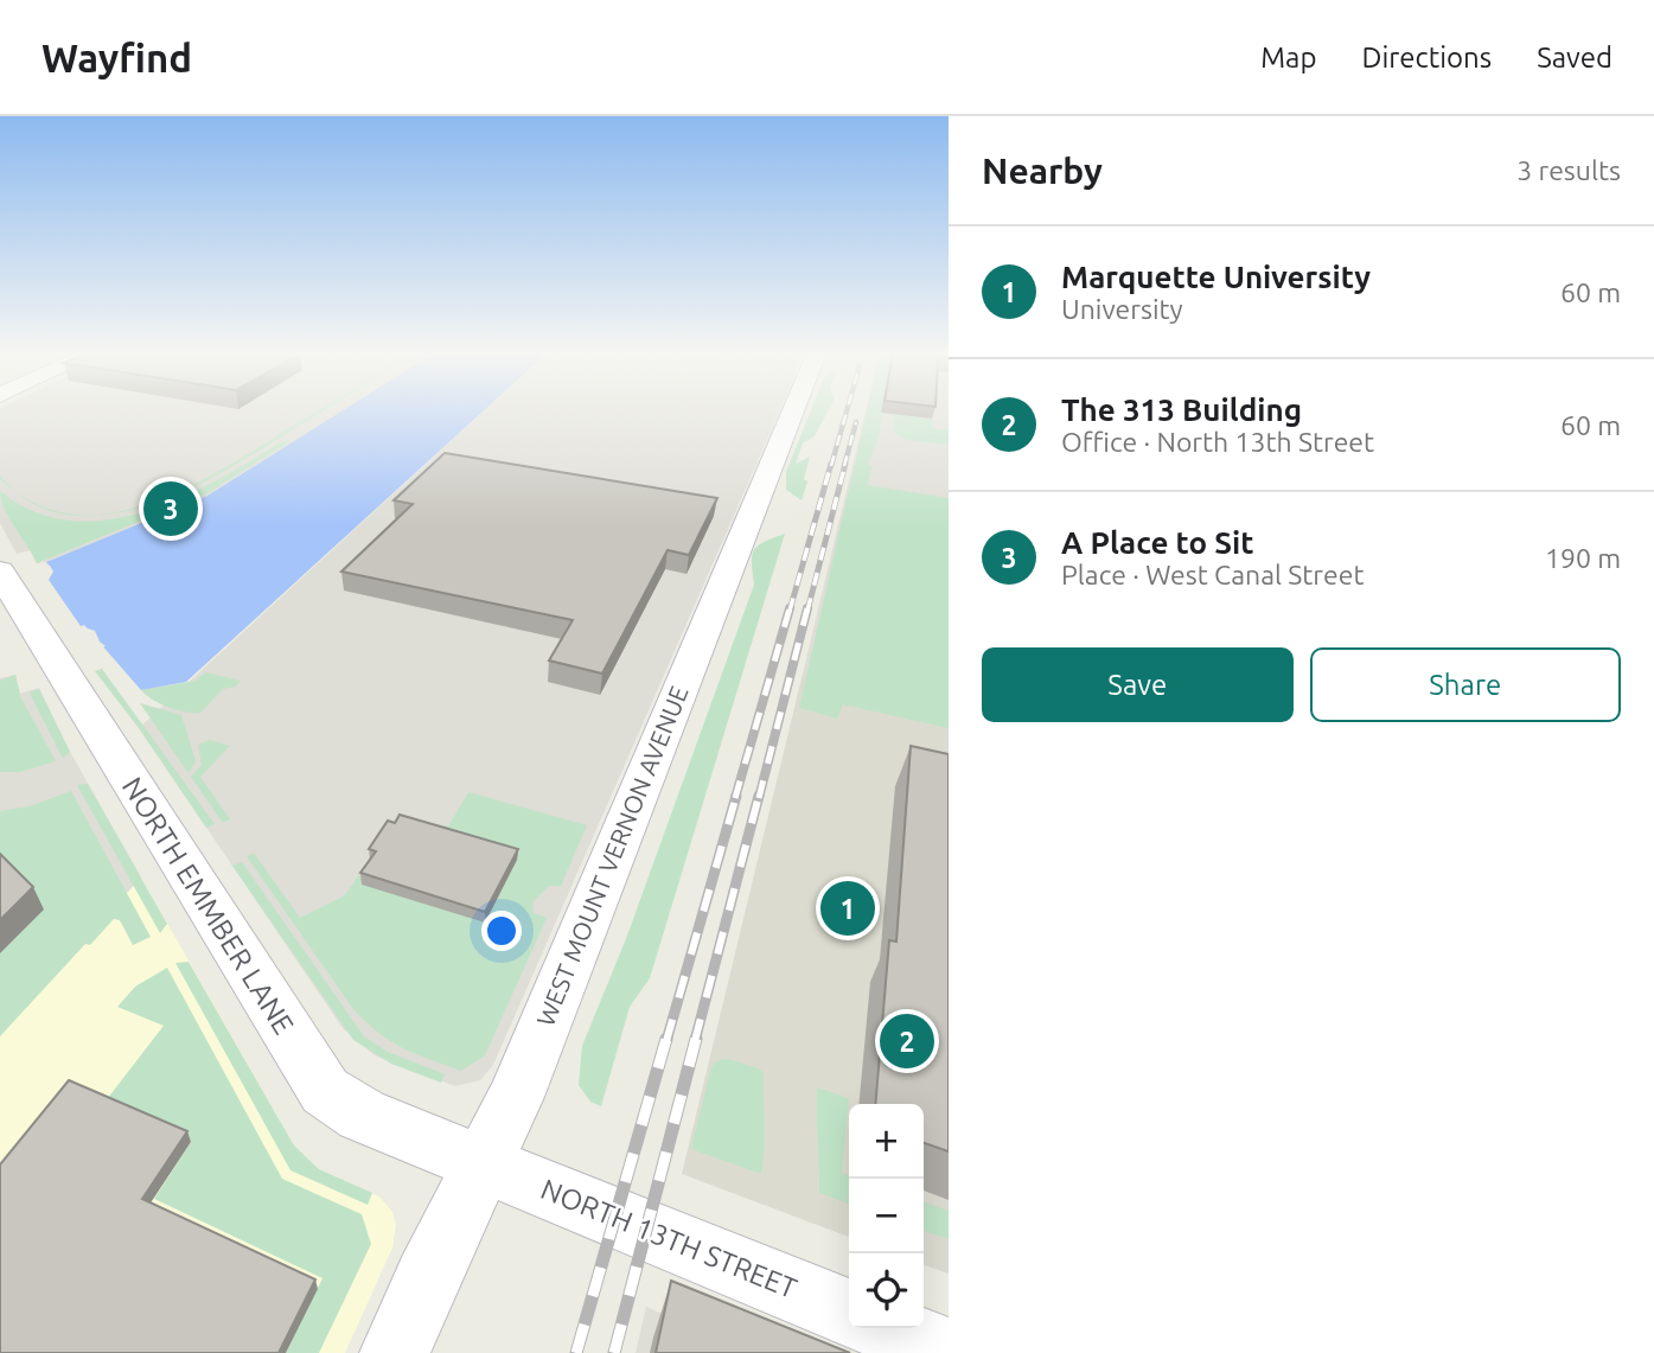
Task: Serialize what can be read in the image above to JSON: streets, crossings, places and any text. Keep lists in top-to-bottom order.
{
  "streets": {
    "street": ["WEST MOUNT VERNON AVENUE", "NORTH EMMBER LANE", "NORTH 13TH STREET"]
  },
  "crossings": [
    ["WEST MOUNT VERNON AVENUE", "NORTH EMMBER LANE"],
    ["WEST MOUNT VERNON AVENUE", "NORTH 13TH STREET"],
    ["NORTH EMMBER LANE", "NORTH 13TH STREET"]
  ],
  "page": {
    "header": "Wayfind",
    "nav": ["Map", "Directions", "Saved"],
    "heading": ["Nearby", "3 results"],
    "list": [
      {
        "mark": "1",
        "name": "Marquette University",
        "note": "University",
        "value": "60 m"
      },
      {
        "mark": "2",
        "name": "The 313 Building",
        "note": "Office · North 13th Street",
        "value": "60 m"
      },
      {
        "mark": "3",
        "name": "A Place to Sit",
        "note": "Place · West Canal Street",
        "value": "190 m"
      }
    ],
    "pins": ["3", "1", "2"],
    "buttons": ["Save", "Share"],
    "map_buttons": ["+", "−"]
  }
}
